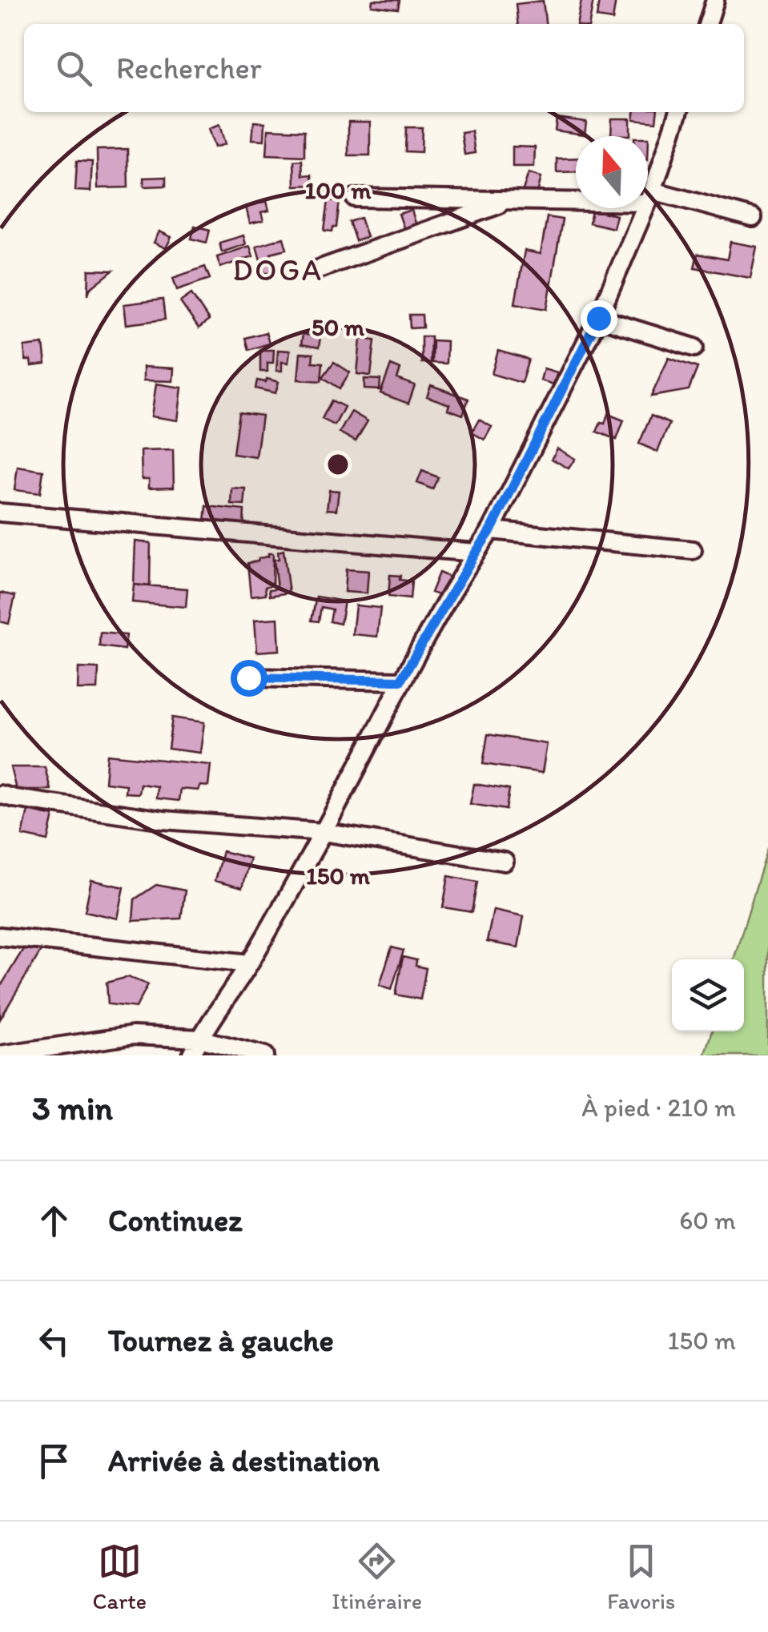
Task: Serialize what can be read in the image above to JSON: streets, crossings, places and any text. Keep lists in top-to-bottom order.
{
  "districts": ["DOGA"],
  "north": "top",
  "page": {
    "search": "Rechercher",
    "heading": ["3 min", "À pied · 210 m"],
    "list": [
      ["Continuez", "60 m"],
      ["Tournez à gauche", "150 m"],
      "Arrivée à destination"
    ],
    "nav": ["Carte", "Itinéraire", "Favoris"]
  },
  "rings": ["100 m", "50 m", "150 m"]
}
